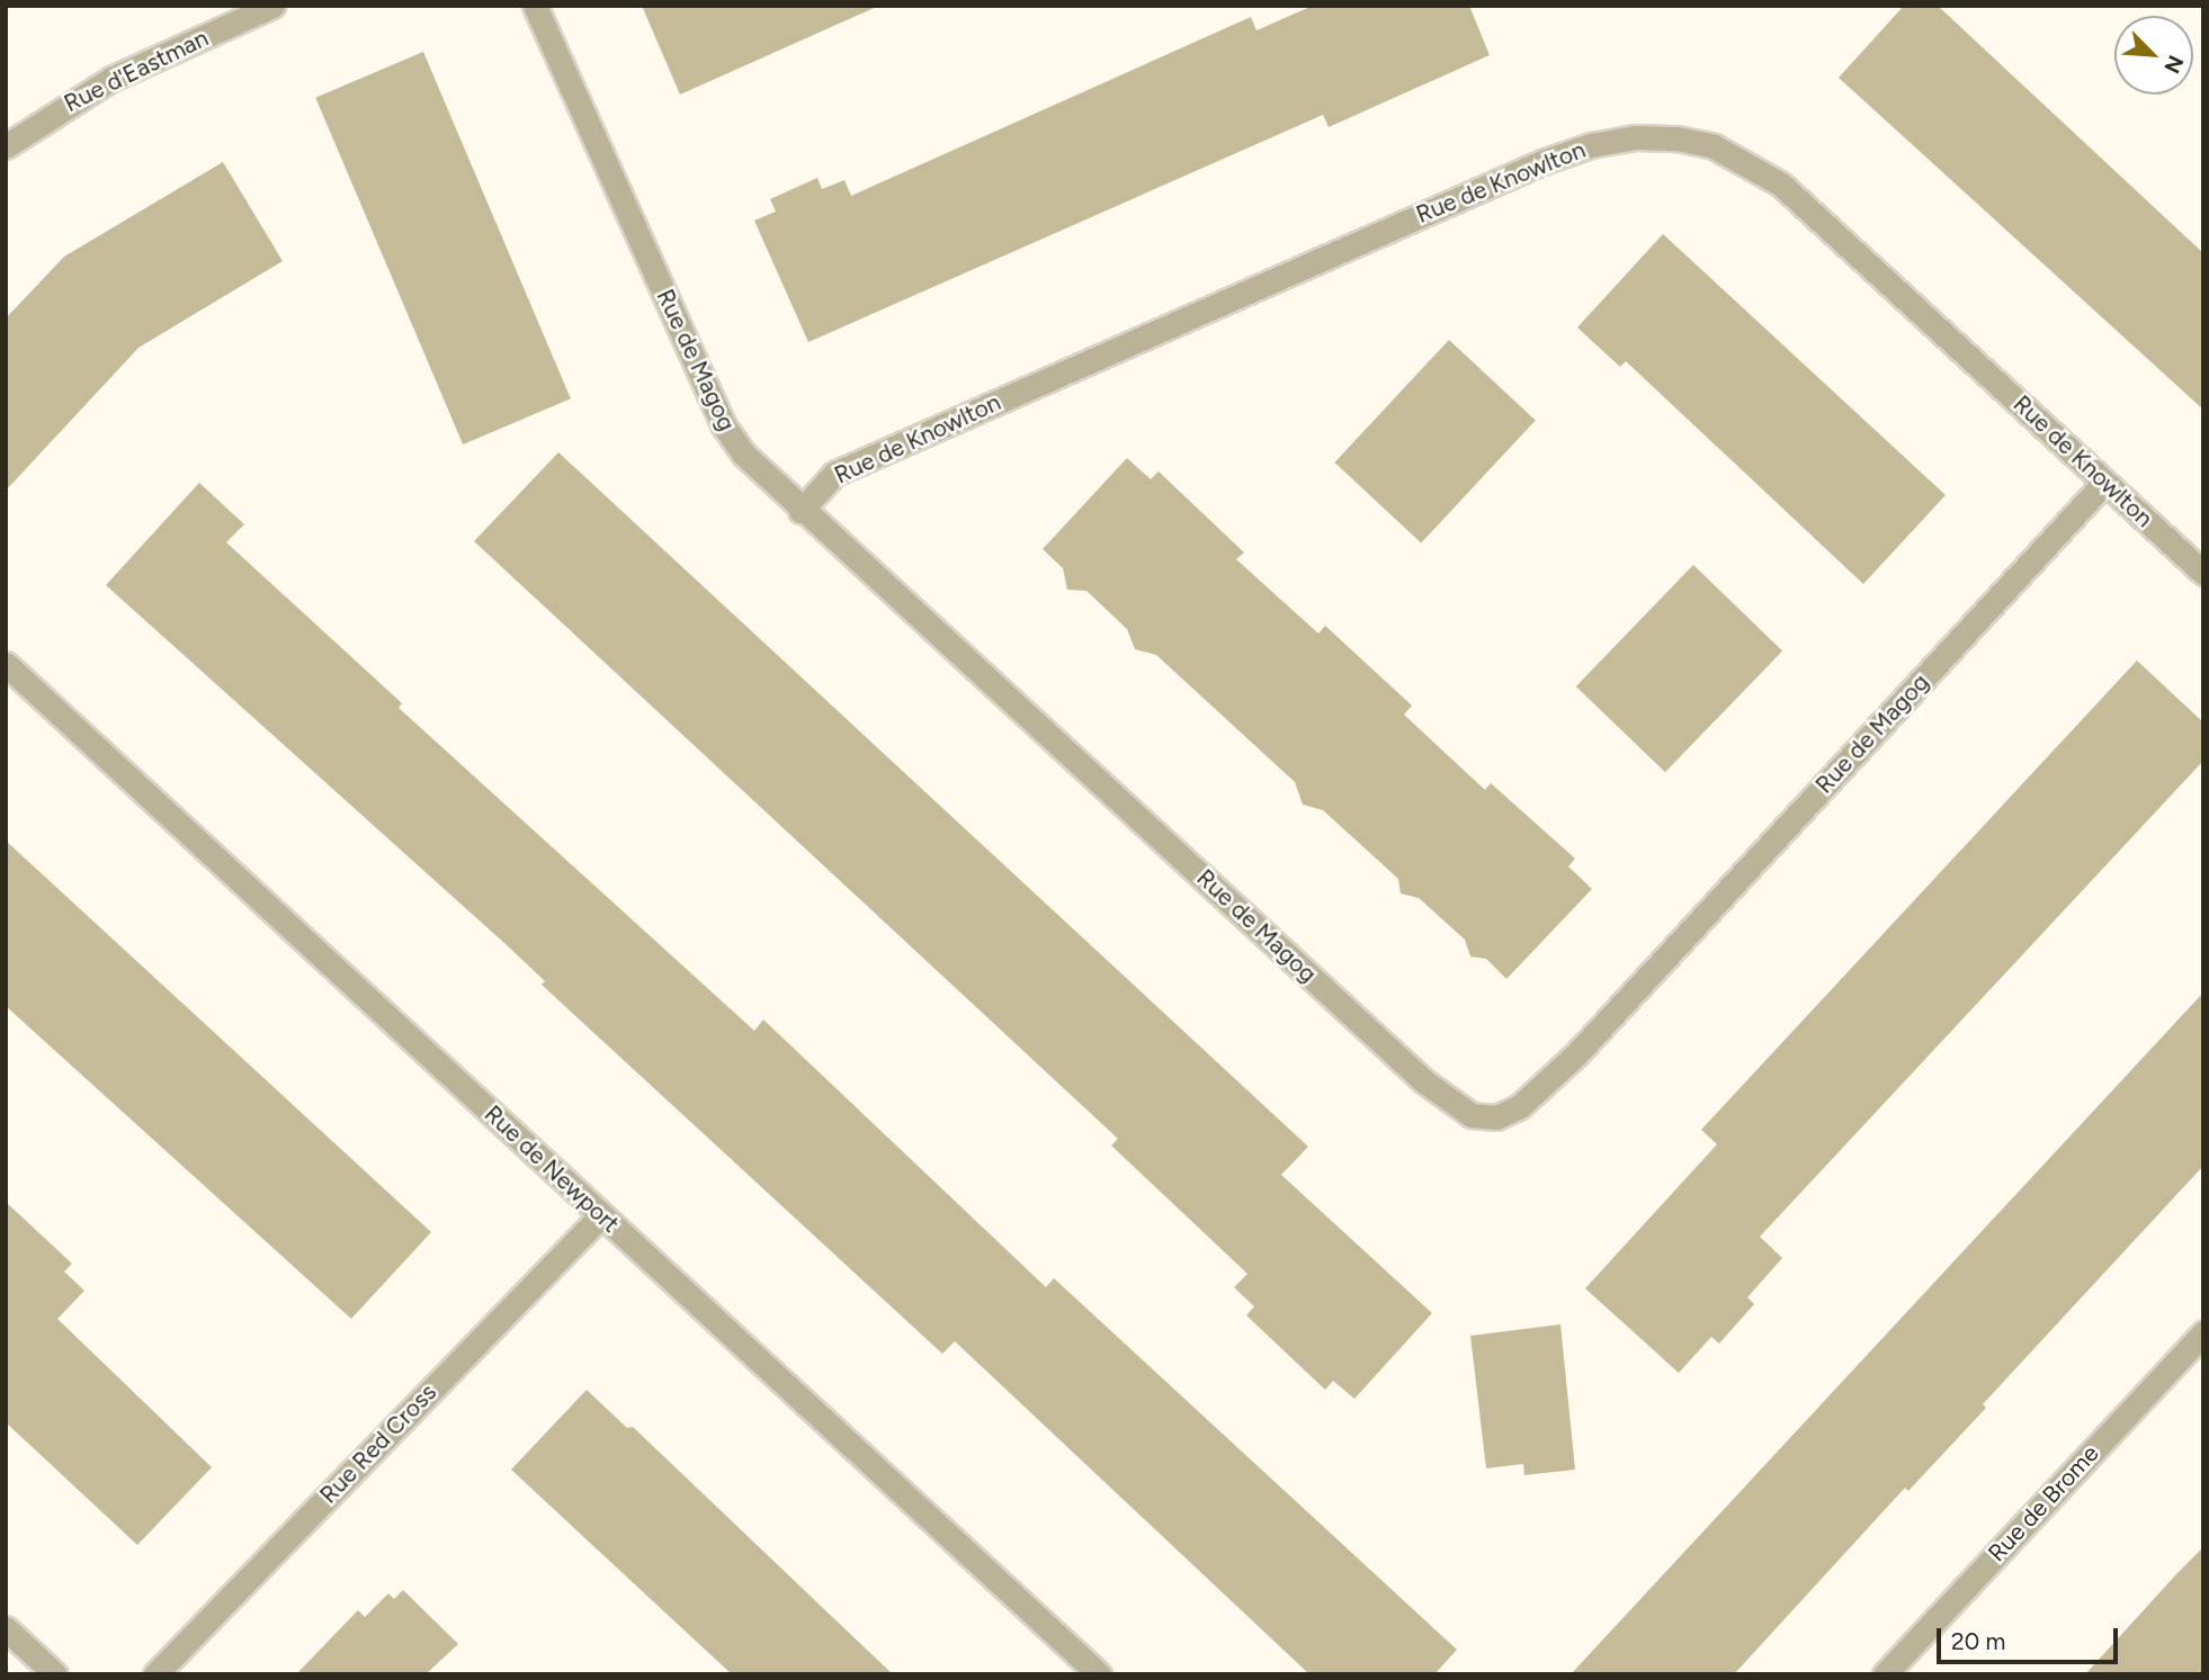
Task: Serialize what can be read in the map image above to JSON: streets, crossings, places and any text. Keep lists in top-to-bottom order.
{
  "streets": {
    "street": [
      "Rue d'Eastman",
      "Rue de Knowlton",
      "Rue de Magog",
      "Rue de Newport",
      "Rue Red Cross",
      "Rue de Brome"
    ]
  },
  "crossings": [
    ["Rue de Knowlton", "Rue de Magog"],
    ["Rue de Newport", "Rue Red Cross"]
  ],
  "scale_bar": "20 m",
  "north": "bottom right"
}
